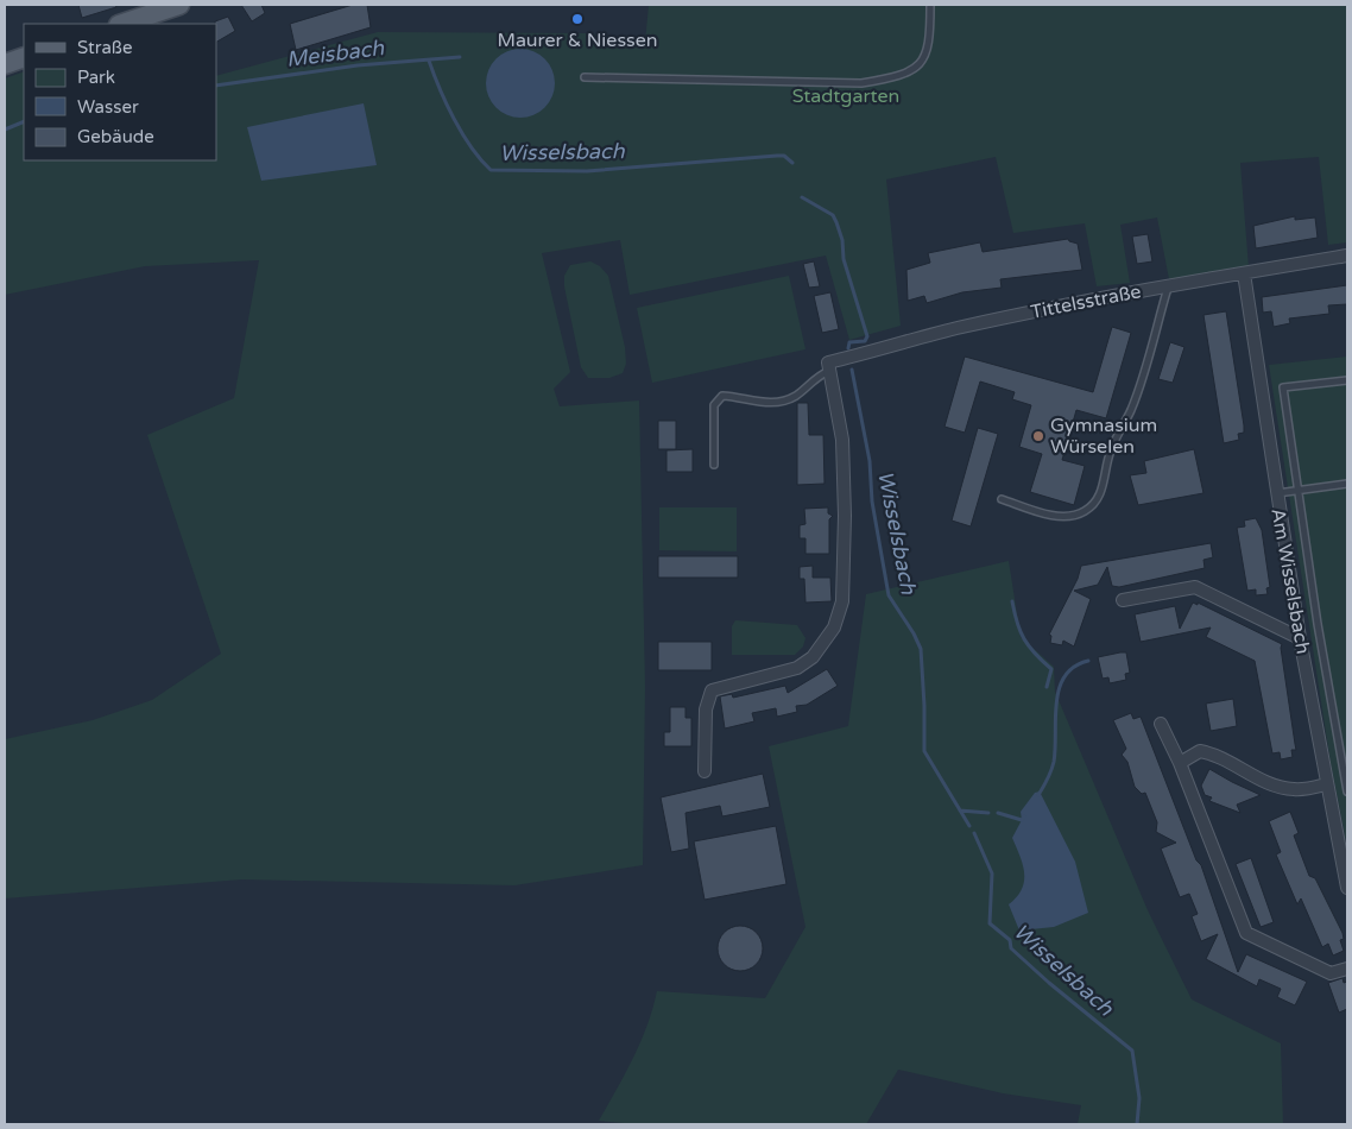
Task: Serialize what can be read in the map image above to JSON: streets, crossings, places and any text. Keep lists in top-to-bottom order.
{
  "streets": {
    "street": ["Tittelsstraße", "Am Wisselsbach"]
  },
  "crossings": [
    ["Tittelsstraße", "Am Wisselsbach"]
  ],
  "water": ["Meisbach", "Wisselsbach"],
  "parks": ["Stadtgarten"],
  "places": ["Maurer & Niessen", "Gymnasium Würselen"],
  "legend": [
    "Straße",
    "Park",
    "Wasser",
    "Gebäude"
  ]
}
